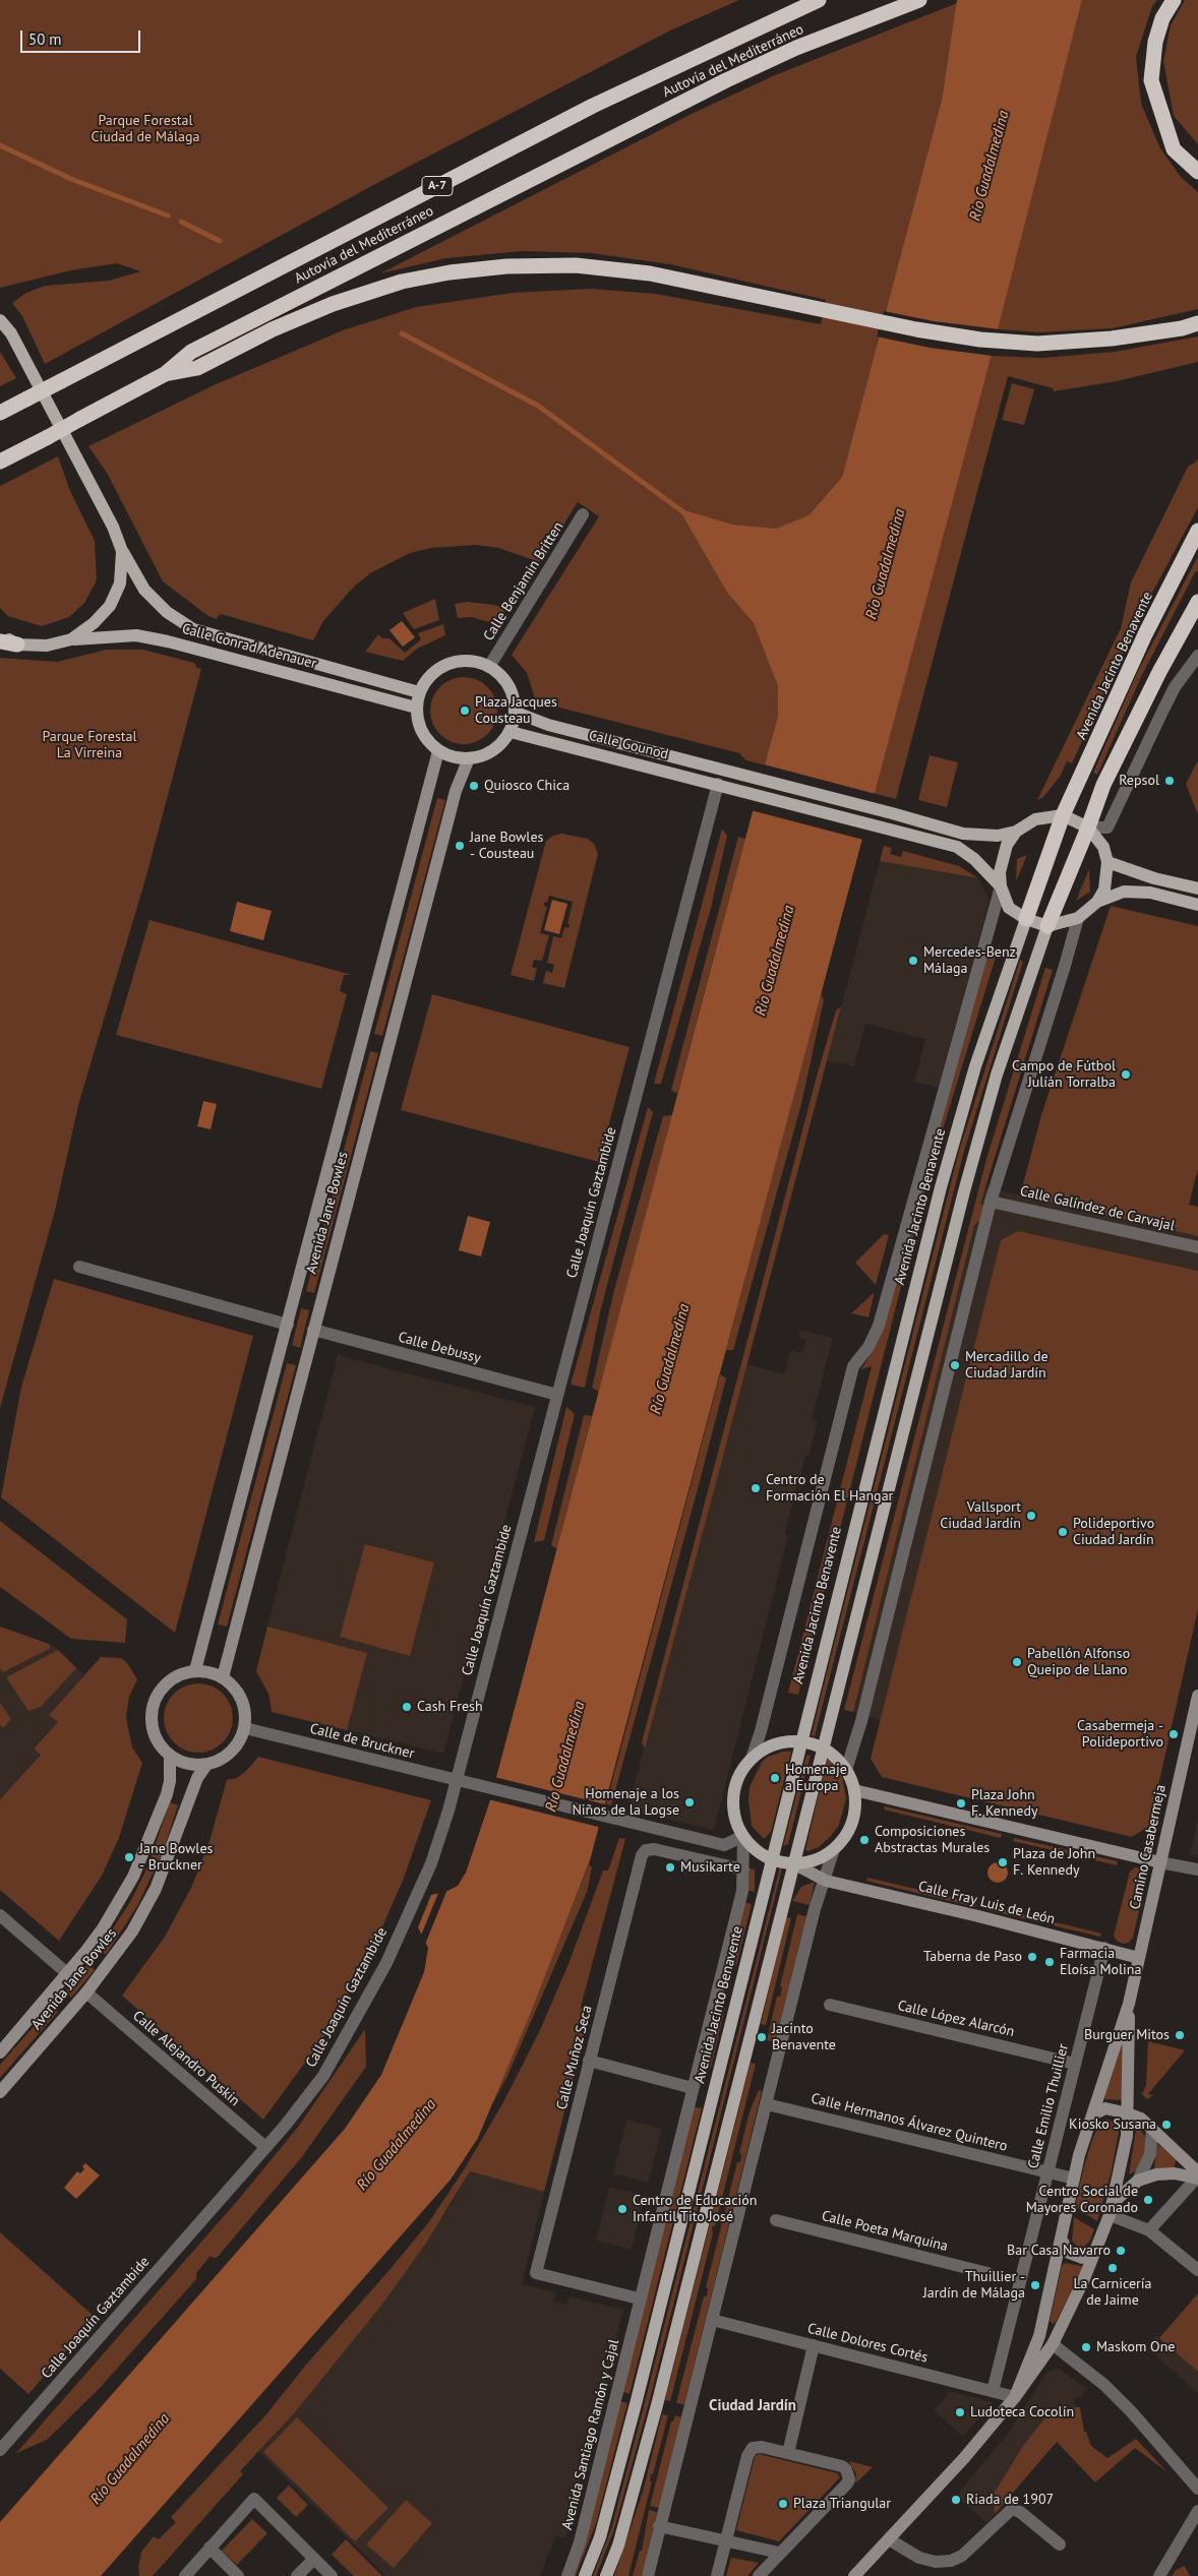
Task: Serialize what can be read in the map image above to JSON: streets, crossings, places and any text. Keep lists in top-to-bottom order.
{
  "streets": {
    "highway": ["Autovía del Mediterráneo", "A-7", "Avenida Jacinto Benavente"],
    "main road": [
      "Calle Conrad Adenauer",
      "Calle Gounod",
      "Avenida Jane Bowles",
      "Camino Casabermeja",
      "Calle Fray Luis de León"
    ],
    "street": [
      "Calle Benjamin Britten",
      "Calle Joaquín Gaztambide",
      "Calle Galíndez de Carvajal",
      "Calle Debussy",
      "Calle de Bruckner",
      "Calle López Alarcón",
      "Calle Muñoz Seca",
      "Calle Alejandro Puskin",
      "Calle Emilio Thuillier",
      "Calle Hermanos Álvarez Quintero",
      "Calle Poeta Marquina",
      "Calle Dolores Cortés",
      "Avenida Santiago Ramón y Cajal"
    ]
  },
  "crossings": [
    ["Calle Benjamin Britten", "Calle Conrad Adenauer"],
    ["Calle Benjamin Britten", "Calle Gounod"],
    ["Calle Benjamin Britten", "Avenida Jane Bowles"],
    ["Calle Conrad Adenauer", "Calle Gounod"],
    ["Calle Conrad Adenauer", "Avenida Jane Bowles"],
    ["Avenida Jacinto Benavente", "Calle Gounod"],
    ["Avenida Jacinto Benavente", "Calle de Bruckner"],
    ["Avenida Jacinto Benavente", "Calle Muñoz Seca"],
    ["Avenida Jacinto Benavente", "Avenida Santiago Ramón y Cajal"],
    ["Calle Gounod", "Calle Joaquín Gaztambide"],
    ["Calle Gounod", "Avenida Jane Bowles"],
    ["Calle Joaquín Gaztambide", "Calle Debussy"],
    ["Calle Joaquín Gaztambide", "Calle de Bruckner"],
    ["Calle Joaquín Gaztambide", "Calle Alejandro Puskin"],
    ["Avenida Jane Bowles", "Calle Debussy"],
    ["Avenida Jane Bowles", "Calle de Bruckner"],
    ["Avenida Jane Bowles", "Calle Alejandro Puskin"],
    ["Camino Casabermeja", "Calle Fray Luis de León"],
    ["Calle Fray Luis de León", "Calle Emilio Thuillier"],
    ["Calle López Alarcón", "Calle Emilio Thuillier"],
    ["Calle Muñoz Seca", "Avenida Santiago Ramón y Cajal"],
    ["Calle Emilio Thuillier", "Calle Hermanos Álvarez Quintero"],
    ["Calle Emilio Thuillier", "Calle Dolores Cortés"]
  ],
  "districts": ["Ciudad Jardín"],
  "water": ["Río Guadalmedina"],
  "parks": ["Parque Forestal Ciudad de Málaga", "Parque Forestal La Virreina"],
  "places": [
    "Plaza Jacques Cousteau",
    "Repsol",
    "Quiosco Chica",
    "Jane Bowles - Cousteau",
    "Mercedes-Benz Málaga",
    "Campo de Fútbol Julíán Torralba",
    "Mercadillo de Ciudad Jardín",
    "Centro de Formación El Hangar",
    "Vallsport Ciudad Jardín",
    "Polideportivo Ciudad Jardín",
    "Pabellón Alfonso Queipo de Llano",
    "Cash Fresh",
    "Casabermeja - Polideportivo",
    "Homenaje a Europa",
    "Homenaje a los Niños de la Logse",
    "Plaza John F. Kennedy",
    "Composiciones Abstractas Murales",
    "Jane Bowles - Bruckner",
    "Plaza de John F. Kennedy",
    "Musikarte",
    "Taberna de Paso",
    "Farmacia Eloísa Molina",
    "Burguer Mitos",
    "Jacinto Benavente",
    "Kiosko Susana",
    "Centro Social de Mayores Coronado",
    "Centro de Educación Infantil Tito José",
    "Bar Casa Navarro",
    "La Carnicería de Jaime",
    "Thuillier - Jardín de Málaga",
    "Maskom One",
    "Ludoteca Cocolín",
    "Riada de 1907",
    "Plaza Triangular"
  ],
  "scale_bar": "50 m"
}
